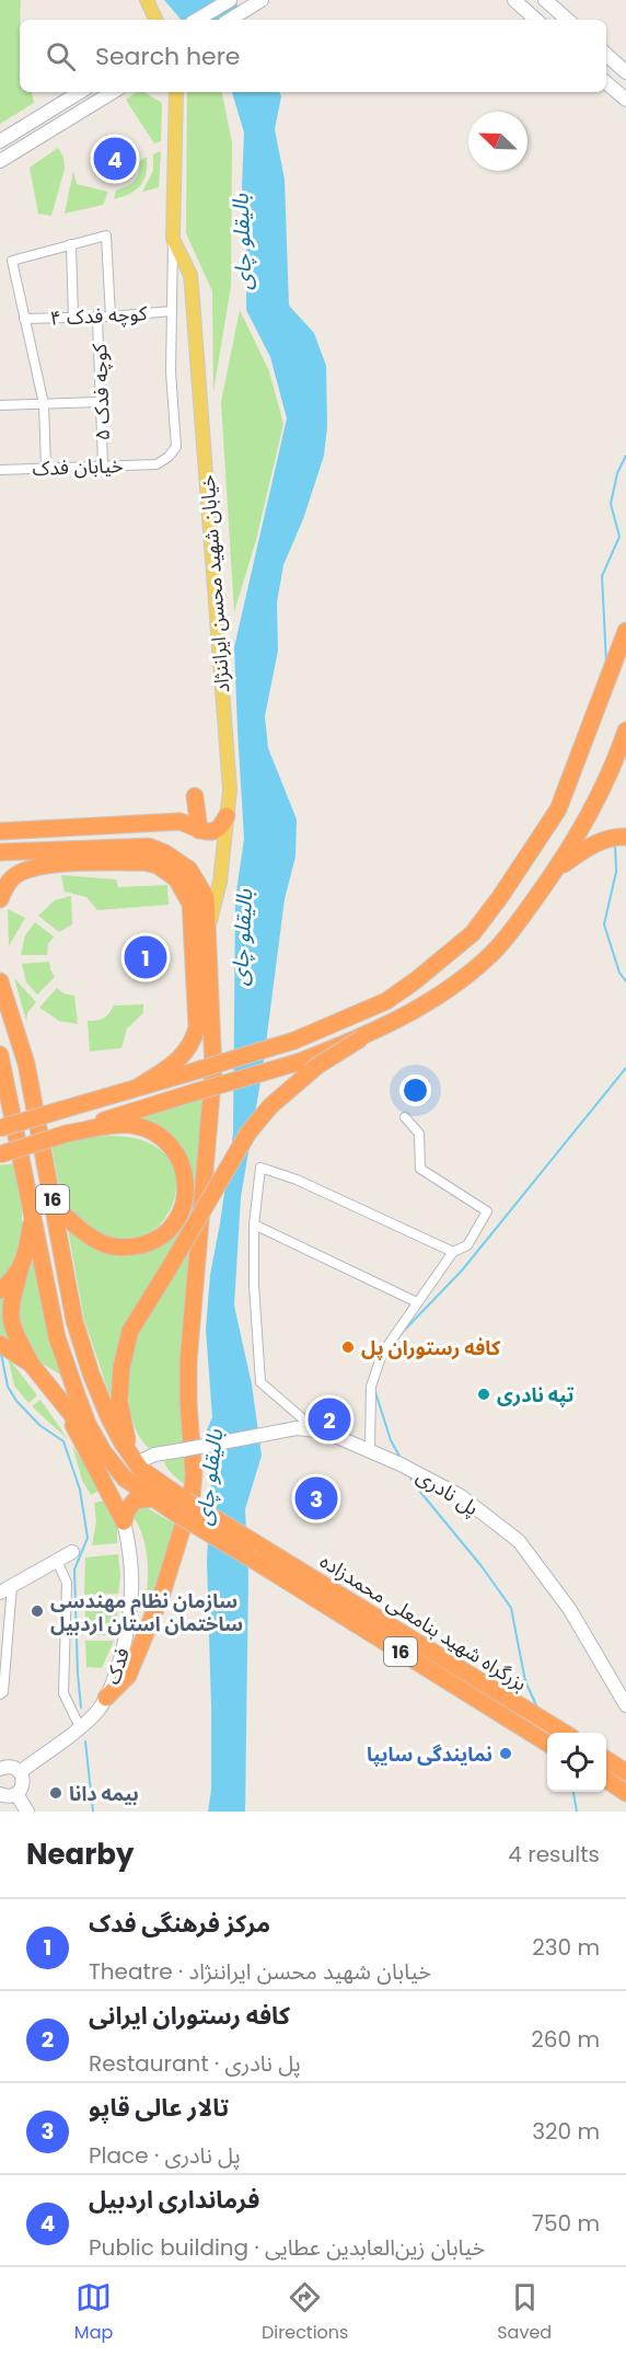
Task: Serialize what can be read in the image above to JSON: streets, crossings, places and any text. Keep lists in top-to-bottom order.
{
  "streets": {
    "highway": ["16", "بزرگراه شهید بنامعلی محمدزاده"],
    "main road": ["خیابان شهید محسن ایراننژاد"],
    "street": [
      "کوچه فدک ۴",
      "کوچه فدک ۵",
      "خیابان فدک",
      "پل نادری",
      "فدک"
    ]
  },
  "crossings": [
    ["کوچه فدک ۴", "کوچه فدک ۵"],
    ["کوچه فدک ۴", "خیابان شهید محسن ایراننژاد"],
    ["کوچه فدک ۵", "خیابان فدک"],
    ["خیابان فدک", "خیابان شهید محسن ایراننژاد"],
    ["16", "پل نادری"],
    ["16", "بزرگراه شهید بنامعلی محمدزاده"]
  ],
  "water": ["بالیقلو چای"],
  "places": [
    "کافه رستوران پل",
    "تپه نادری",
    "سازمان نظام مهندسی ساختمان استان اردبیل",
    "نمایندگی سایپا",
    "بیمه دانا"
  ],
  "north": "top left",
  "page": {
    "search": "Search here",
    "pins": [
      "4",
      "1",
      "2",
      "3"
    ],
    "heading": ["Nearby", "4 results"],
    "list": [
      {
        "mark": "1",
        "name": "مرکز فرهنگی فدک",
        "note": "Theatre · خیابان شهید محسن ایراننژاد",
        "value": "230 m"
      },
      {
        "mark": "2",
        "name": "کافه رستوران ایرانی",
        "note": "Restaurant · پل نادری",
        "value": "260 m"
      },
      {
        "mark": "3",
        "name": "تالار عالی قاپو",
        "note": "Place · پل نادری",
        "value": "320 m"
      },
      {
        "mark": "4",
        "name": "فرمانداری اردبیل",
        "note": "Public building · خیابان زین‌العابدین عطایی",
        "value": "750 m"
      }
    ],
    "nav": ["Map", "Directions", "Saved"]
  }
}
